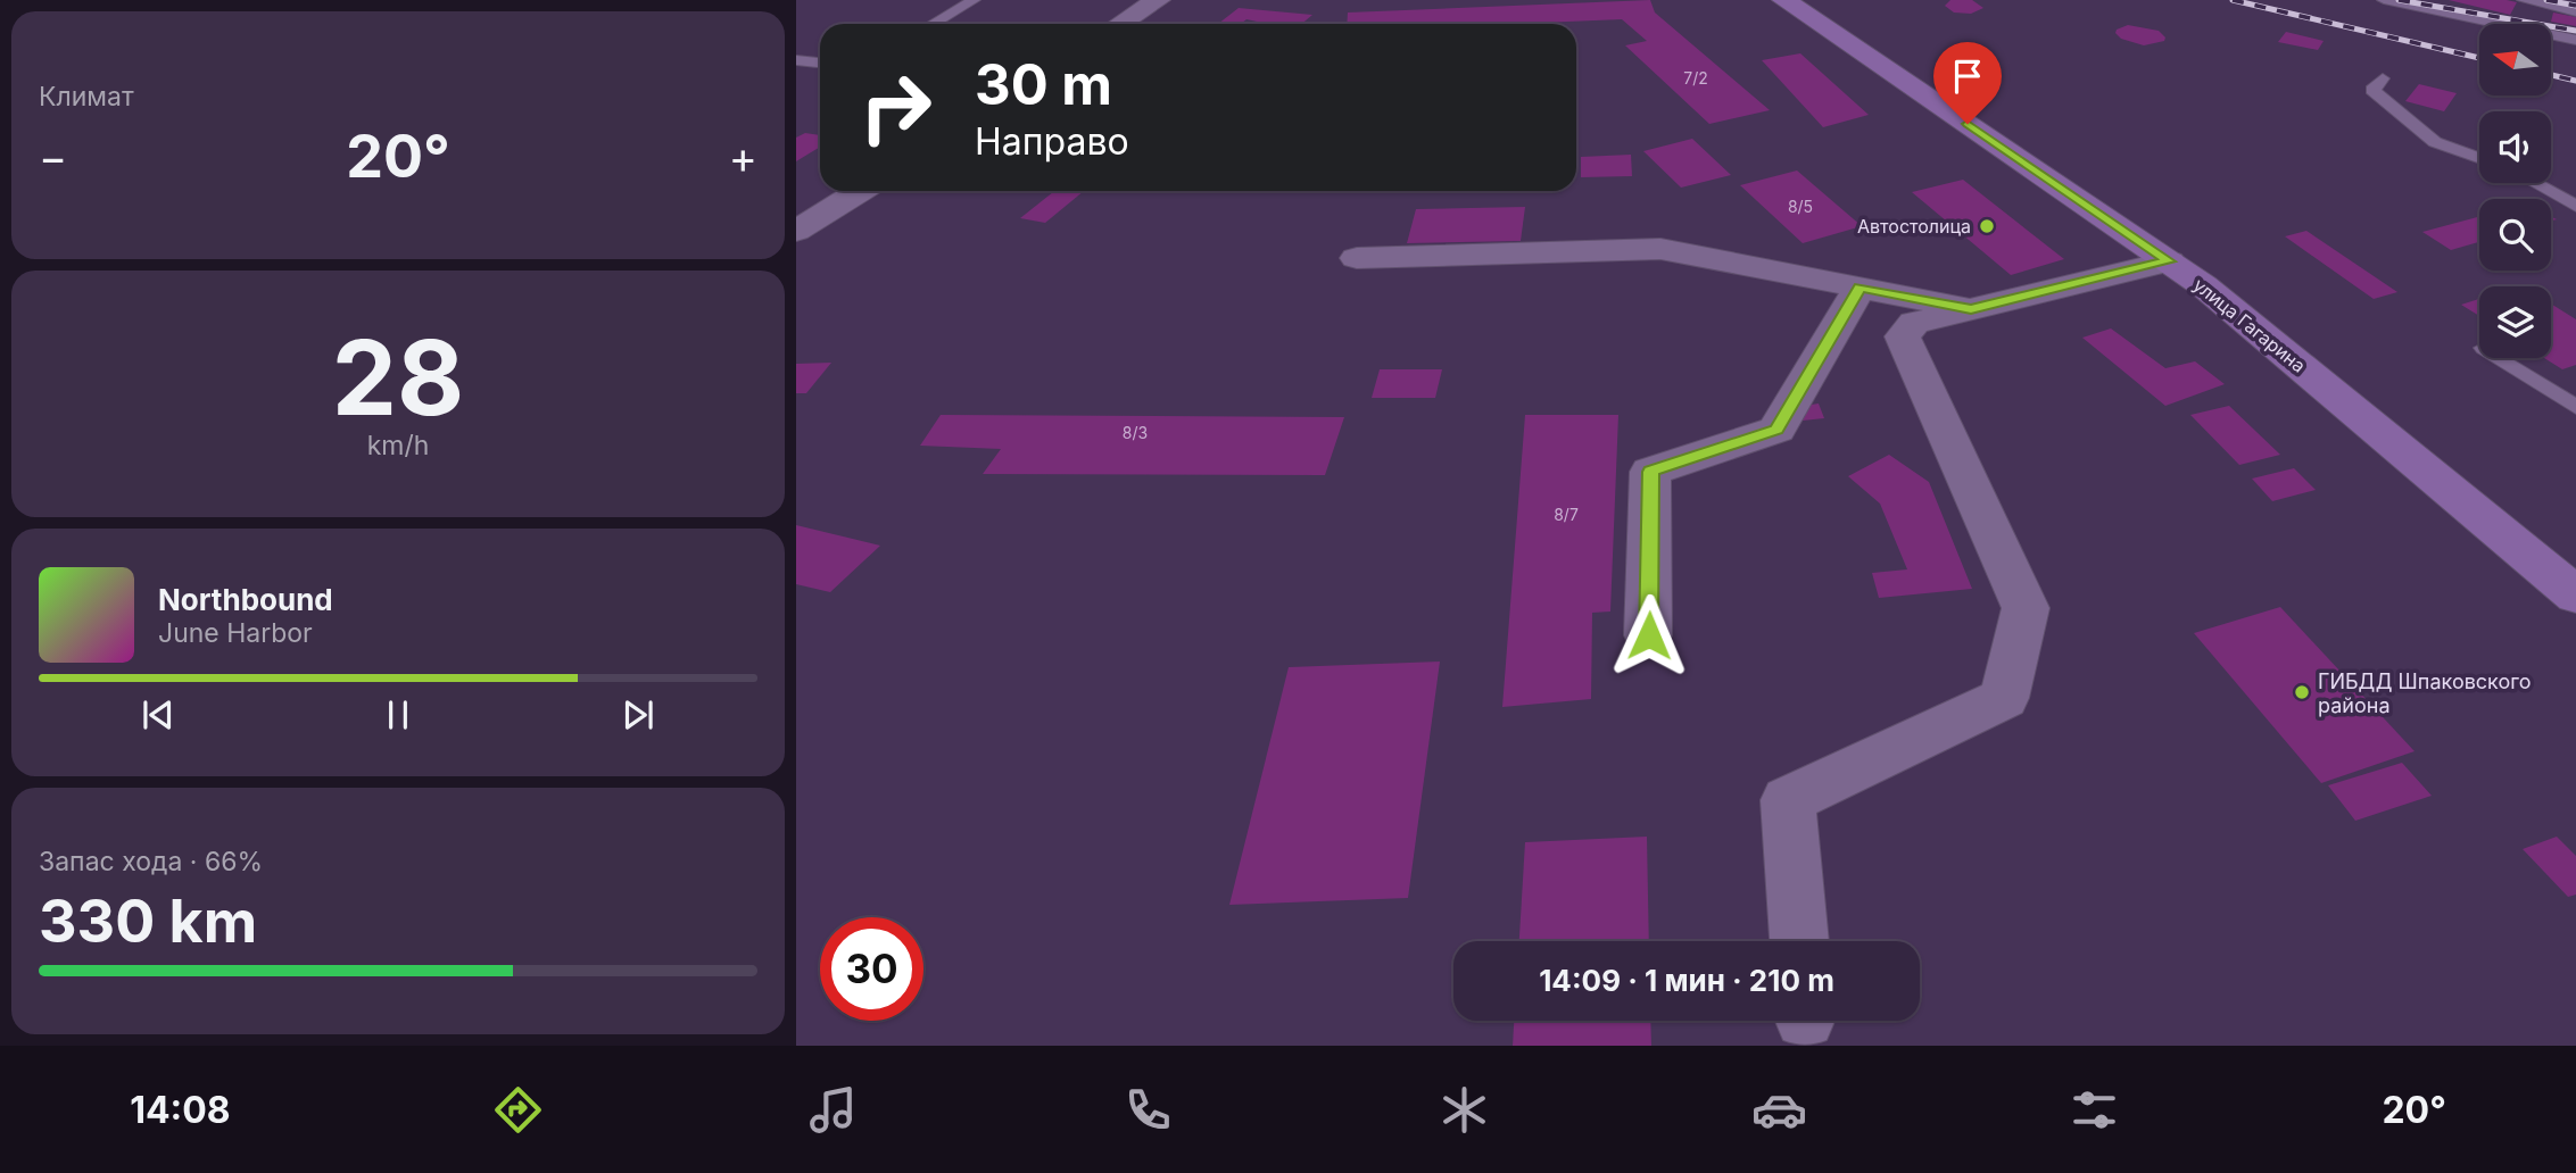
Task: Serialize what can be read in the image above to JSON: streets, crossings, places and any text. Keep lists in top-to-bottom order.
{
  "streets": {
    "main road": ["улица Гагарина"]
  },
  "places": ["Автостолица", "ГИБДД Шпаковского района"],
  "house_numbers": [
    "7/2",
    "8/5",
    "8/3",
    "8/7"
  ],
  "north": "left",
  "page": {
    "tile": [
      "Климат",
      ["28", "km/h"],
      ["Запас хода · 66%", "330 km"]
    ],
    "turn": ["30 m", "Направо"],
    "heat": ["−", "20°", "+"],
    "song": ["Northbound", "June Harbor"],
    "limit": "30",
    "trip": "14:09 · 1 мин · 210 m",
    "tabs": ["14:08", "20°"]
  }
}
